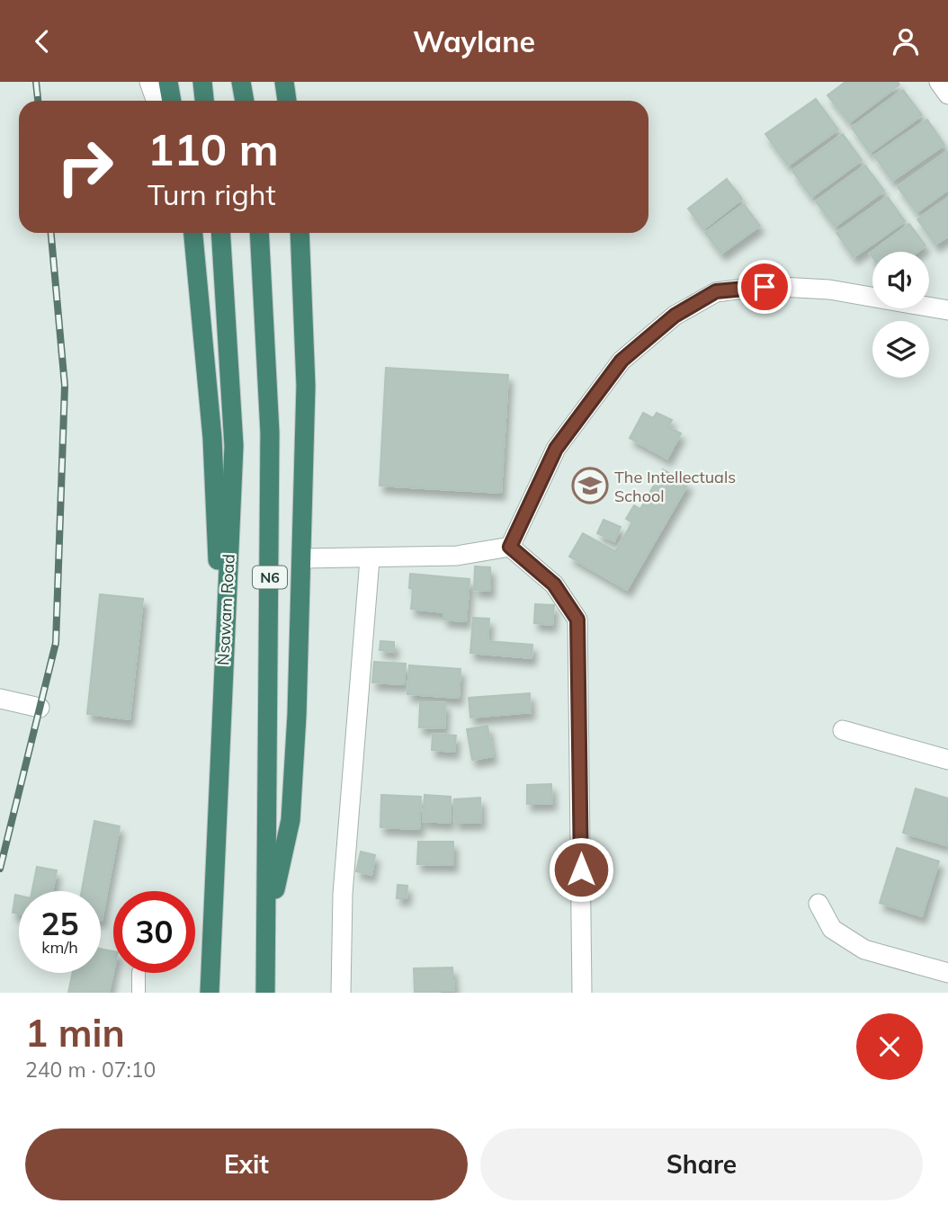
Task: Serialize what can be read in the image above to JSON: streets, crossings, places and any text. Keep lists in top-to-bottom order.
{
  "streets": {
    "highway": ["N6", "Nsawam Road"]
  },
  "places": {
    "school or university": ["The Intellectuals School"]
  },
  "page": {
    "header": "Waylane",
    "turn": ["110 m", "Turn right"],
    "speed": "25 km/h",
    "limit": "30",
    "heading": ["1 min", "240 m · 07:10"],
    "buttons": ["Exit", "Share"]
  }
}
